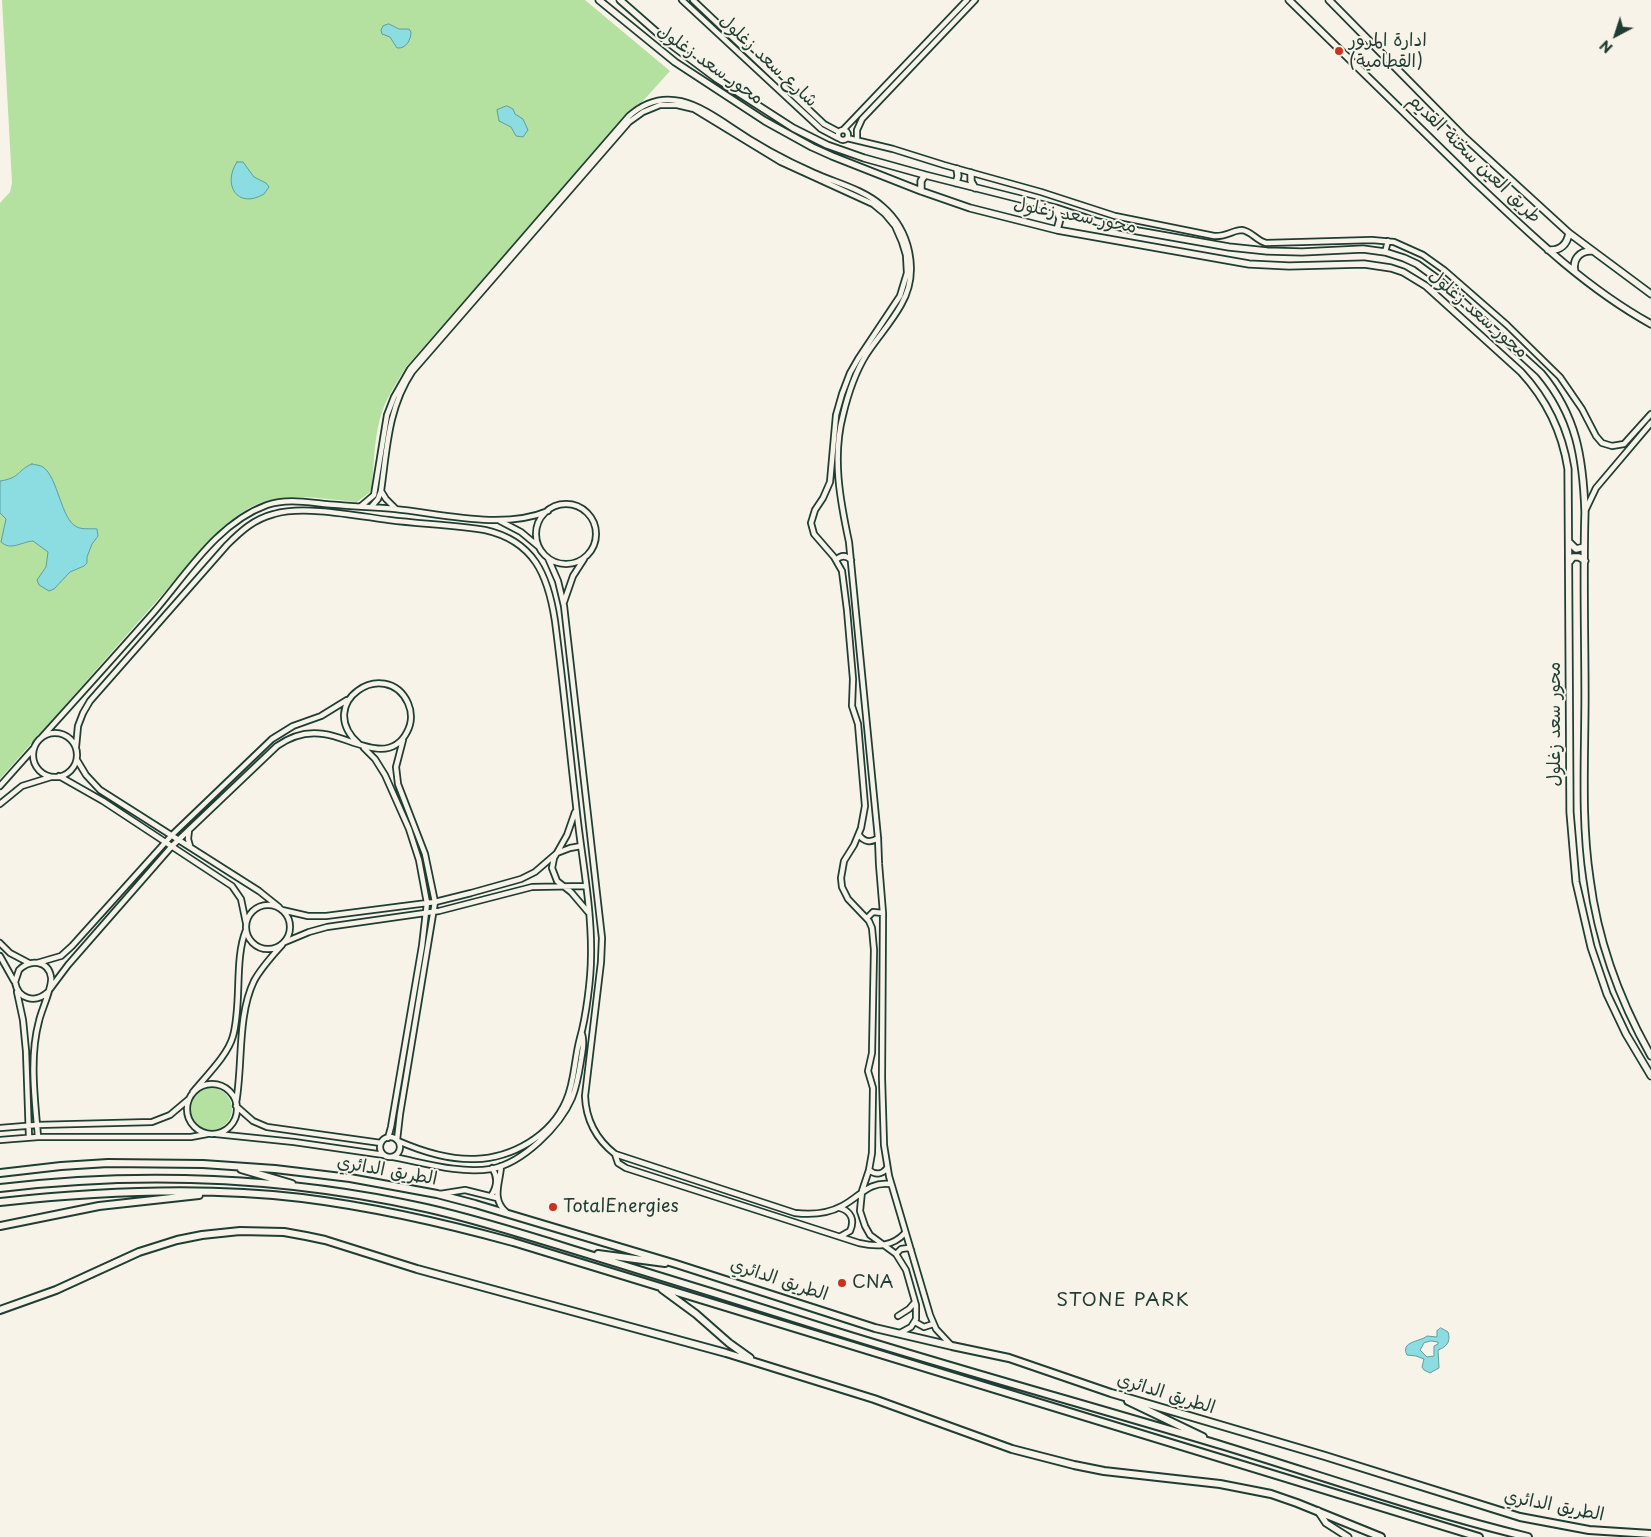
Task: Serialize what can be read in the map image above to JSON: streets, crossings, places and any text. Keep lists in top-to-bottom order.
{
  "streets": {
    "highway": ["الطريق الدائري"],
    "main road": ["محور سعد زغلول", "طريق العين سخنة القديم"],
    "street": ["شارع سعد زغلول"]
  },
  "districts": ["STONE PARK"],
  "places": ["ادارة المرور (القطامية)", "TotalEnergies", "CNA"],
  "north": "bottom left"
}
